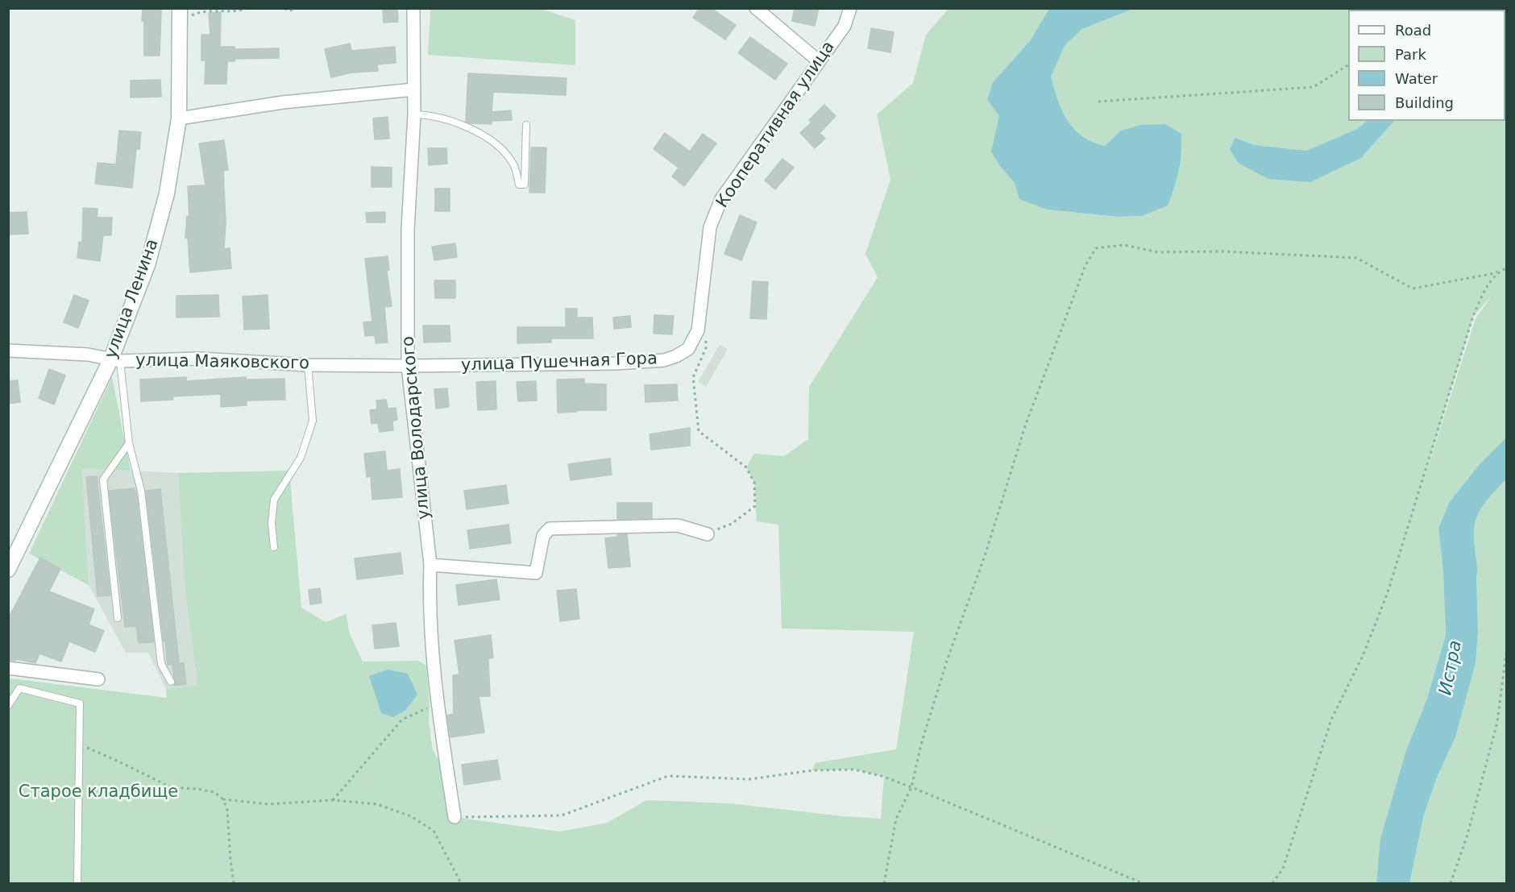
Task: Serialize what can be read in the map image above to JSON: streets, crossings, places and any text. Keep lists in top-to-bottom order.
{
  "streets": {
    "street": [
      "Кооперативная улица",
      "улица Ленина",
      "улица Маяковского",
      "улица Пушечная Гора",
      "улица Володарского"
    ]
  },
  "crossings": [
    ["Кооперативная улица", "улица Пушечная Гора"],
    ["улица Ленина", "улица Маяковского"],
    ["улица Маяковского", "улица Пушечная Гора"],
    ["улица Маяковского", "улица Володарского"],
    ["улица Пушечная Гора", "улица Володарского"]
  ],
  "water": ["Истра"],
  "parks": ["Старое кладбище"],
  "legend": [
    "Road",
    "Park",
    "Water",
    "Building"
  ]
}
